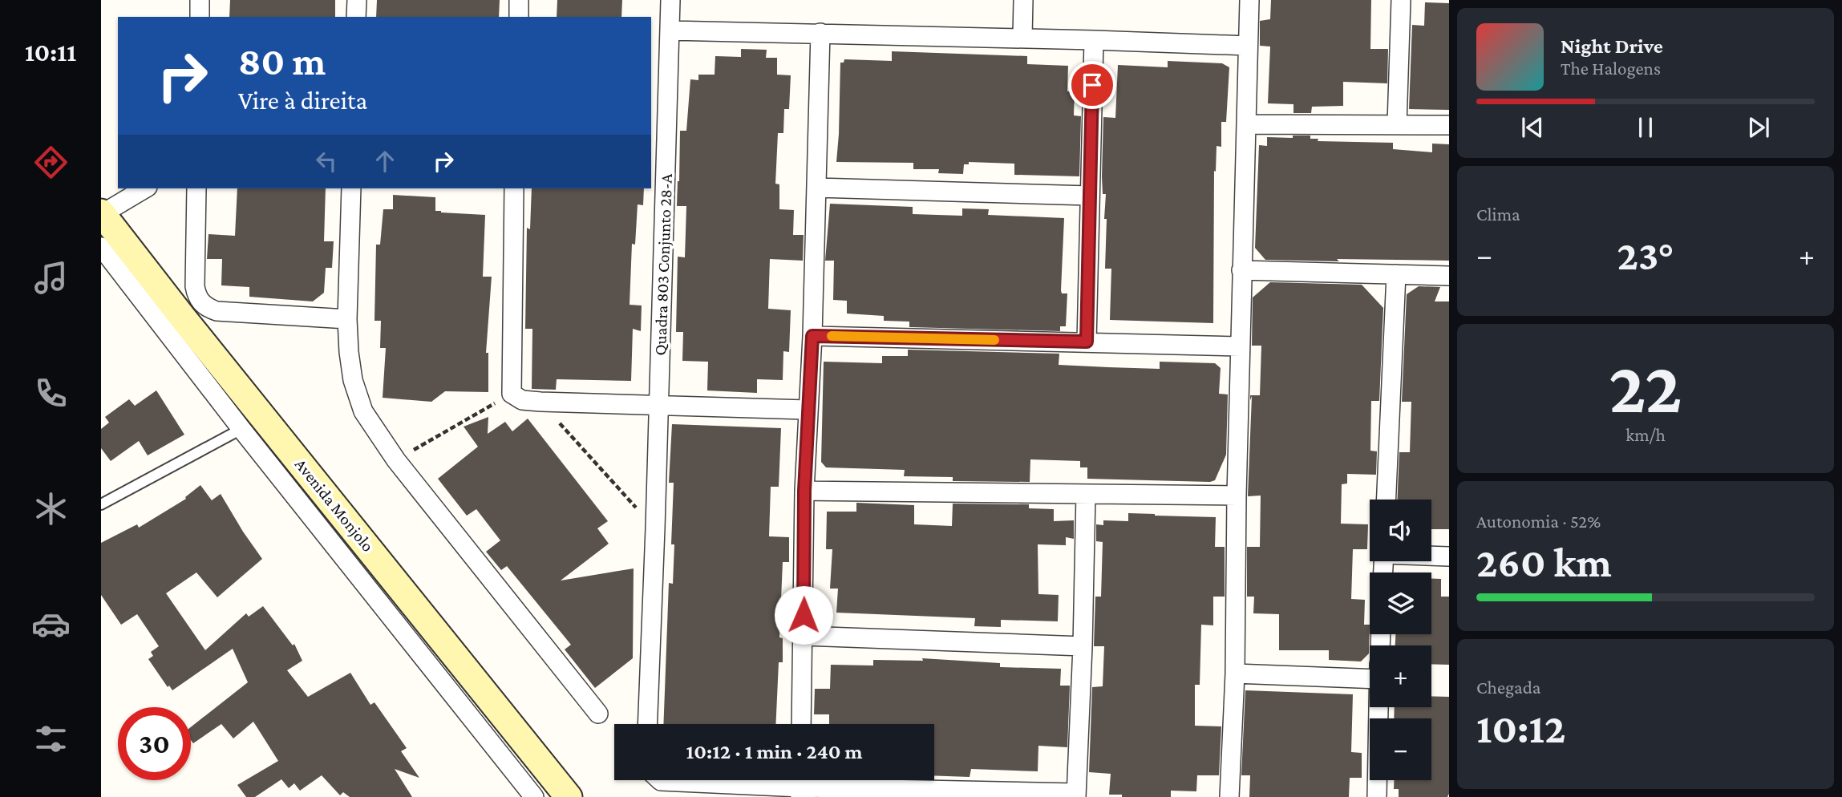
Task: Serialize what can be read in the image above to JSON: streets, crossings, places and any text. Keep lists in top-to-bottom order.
{
  "streets": {
    "street": ["Quadra 803 Conjunto 28-A", "Avenida Monjolo"]
  },
  "page": {
    "tabs": "10:11",
    "turn": ["80 m", "Vire à direita"],
    "song": ["Night Drive", "The Halogens"],
    "tile": [
      "Clima",
      ["22", "km/h"],
      ["Autonomia · 52%", "260 km"],
      ["Chegada", "10:12"]
    ],
    "heat": ["−", "23°", "+"],
    "map_buttons": ["+", "−"],
    "limit": "30",
    "trip": "10:12 · 1 min · 240 m"
  }
}
